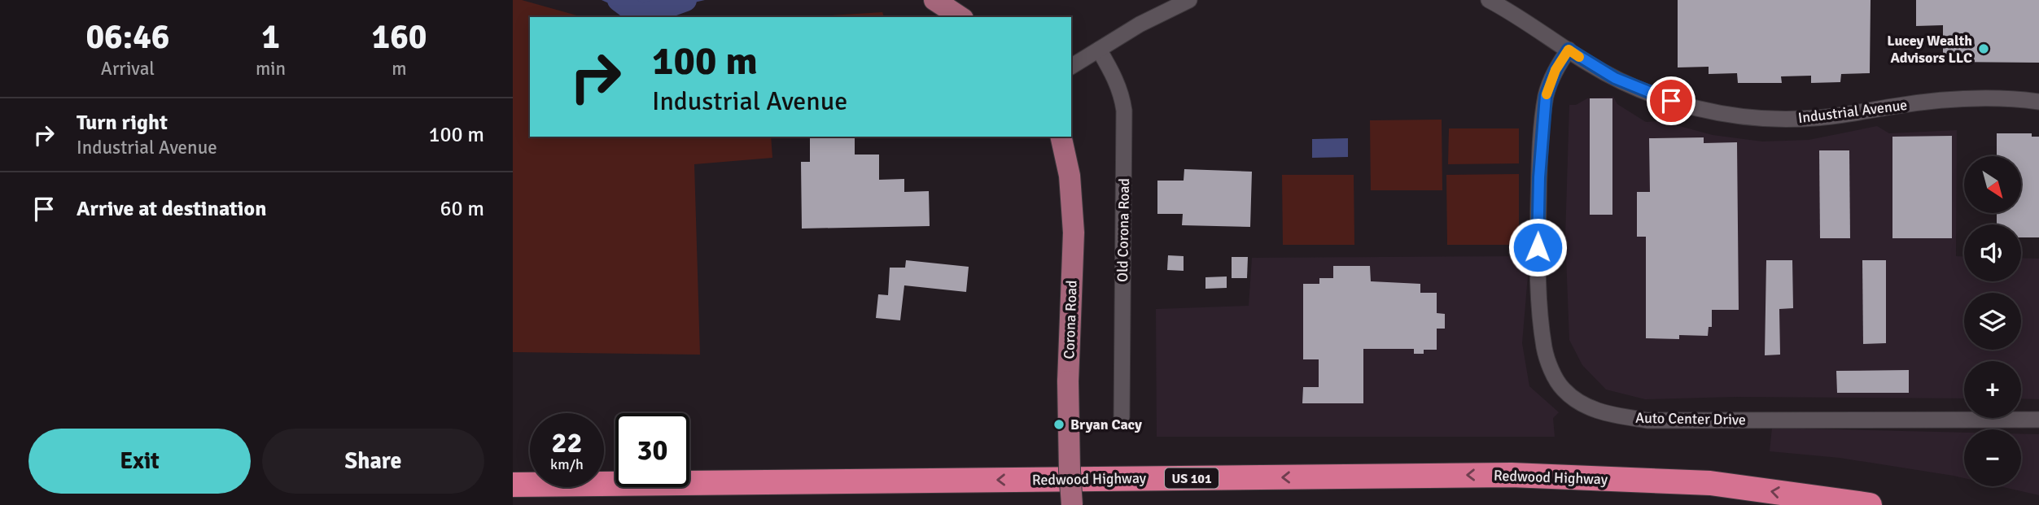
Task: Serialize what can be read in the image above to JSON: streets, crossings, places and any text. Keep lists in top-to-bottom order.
{
  "streets": {
    "highway": ["Redwood Highway", "US 101"],
    "main road": ["Corona Road"],
    "street": ["Industrial Avenue", "Old Corona Road", "Auto Center Drive"]
  },
  "crossings": [
    ["Industrial Avenue", "Auto Center Drive"]
  ],
  "one_way": ["Redwood Highway"],
  "places": ["Lucey Wealth Advisors LLC", "Bryan Cacy"],
  "north": "bottom right",
  "page": {
    "eta": [
      "06:46",
      "Arrival",
      "1",
      "min",
      "160",
      "m"
    ],
    "turn": ["100 m", "Industrial Avenue"],
    "list": [
      {
        "name": "Turn right",
        "note": "Industrial Avenue",
        "value": "100 m"
      },
      {
        "name": "Arrive at destination",
        "value": "60 m"
      }
    ],
    "map_buttons": ["+", "−"],
    "speed": "22 km/h",
    "limit": "30",
    "buttons": ["Exit", "Share"]
  }
}
